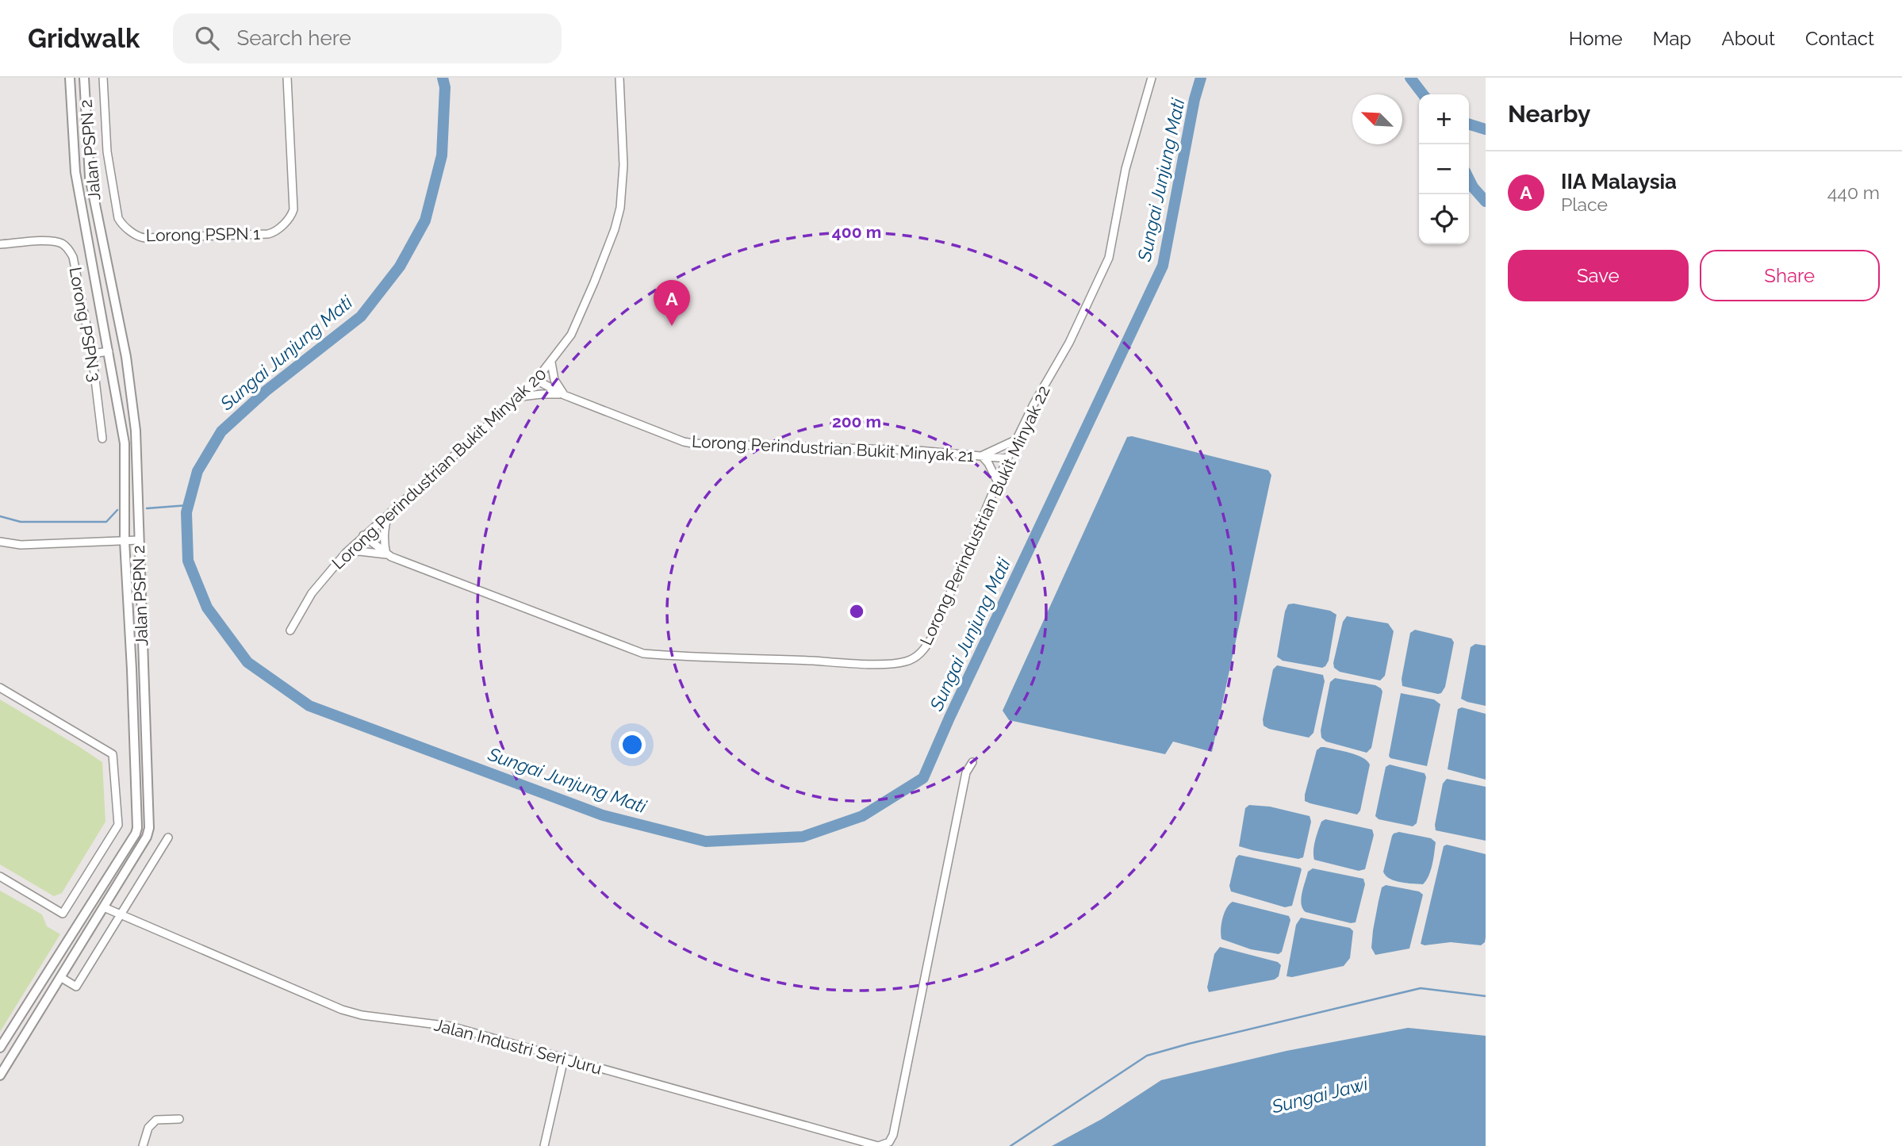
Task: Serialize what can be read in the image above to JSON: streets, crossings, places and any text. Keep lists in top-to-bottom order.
{
  "streets": {
    "street": [
      "Jalan PSPN 2",
      "Lorong PSPN 1",
      "Lorong PSPN 3",
      "Lorong Perindustrian Bukit Minyak 21",
      "Lorong Perindustrian Bukit Minyak 20",
      "Lorong Perindustrian Bukit Minyak 22",
      "Jalan Industri Seri Juru"
    ]
  },
  "crossings": [
    ["Jalan PSPN 2", "Jalan Industri Seri Juru"],
    ["Lorong Perindustrian Bukit Minyak 21", "Lorong Perindustrian Bukit Minyak 20"],
    ["Lorong Perindustrian Bukit Minyak 21", "Lorong Perindustrian Bukit Minyak 22"],
    ["Lorong Perindustrian Bukit Minyak 20", "Lorong Perindustrian Bukit Minyak 22"]
  ],
  "water": ["Sungai Junjung Mati", "Sungai Jawi"],
  "north": "top left",
  "page": {
    "header": "Gridwalk",
    "search": "Search here",
    "nav": [
      "Home",
      "Map",
      "About",
      "Contact"
    ],
    "heading": "Nearby",
    "map_buttons": ["+", "−"],
    "list": [
      {
        "mark": "A",
        "name": "IIA Malaysia",
        "note": "Place",
        "value": "440 m"
      }
    ],
    "buttons": ["Save", "Share"],
    "pins": "A"
  },
  "rings": ["400 m", "200 m"]
}
